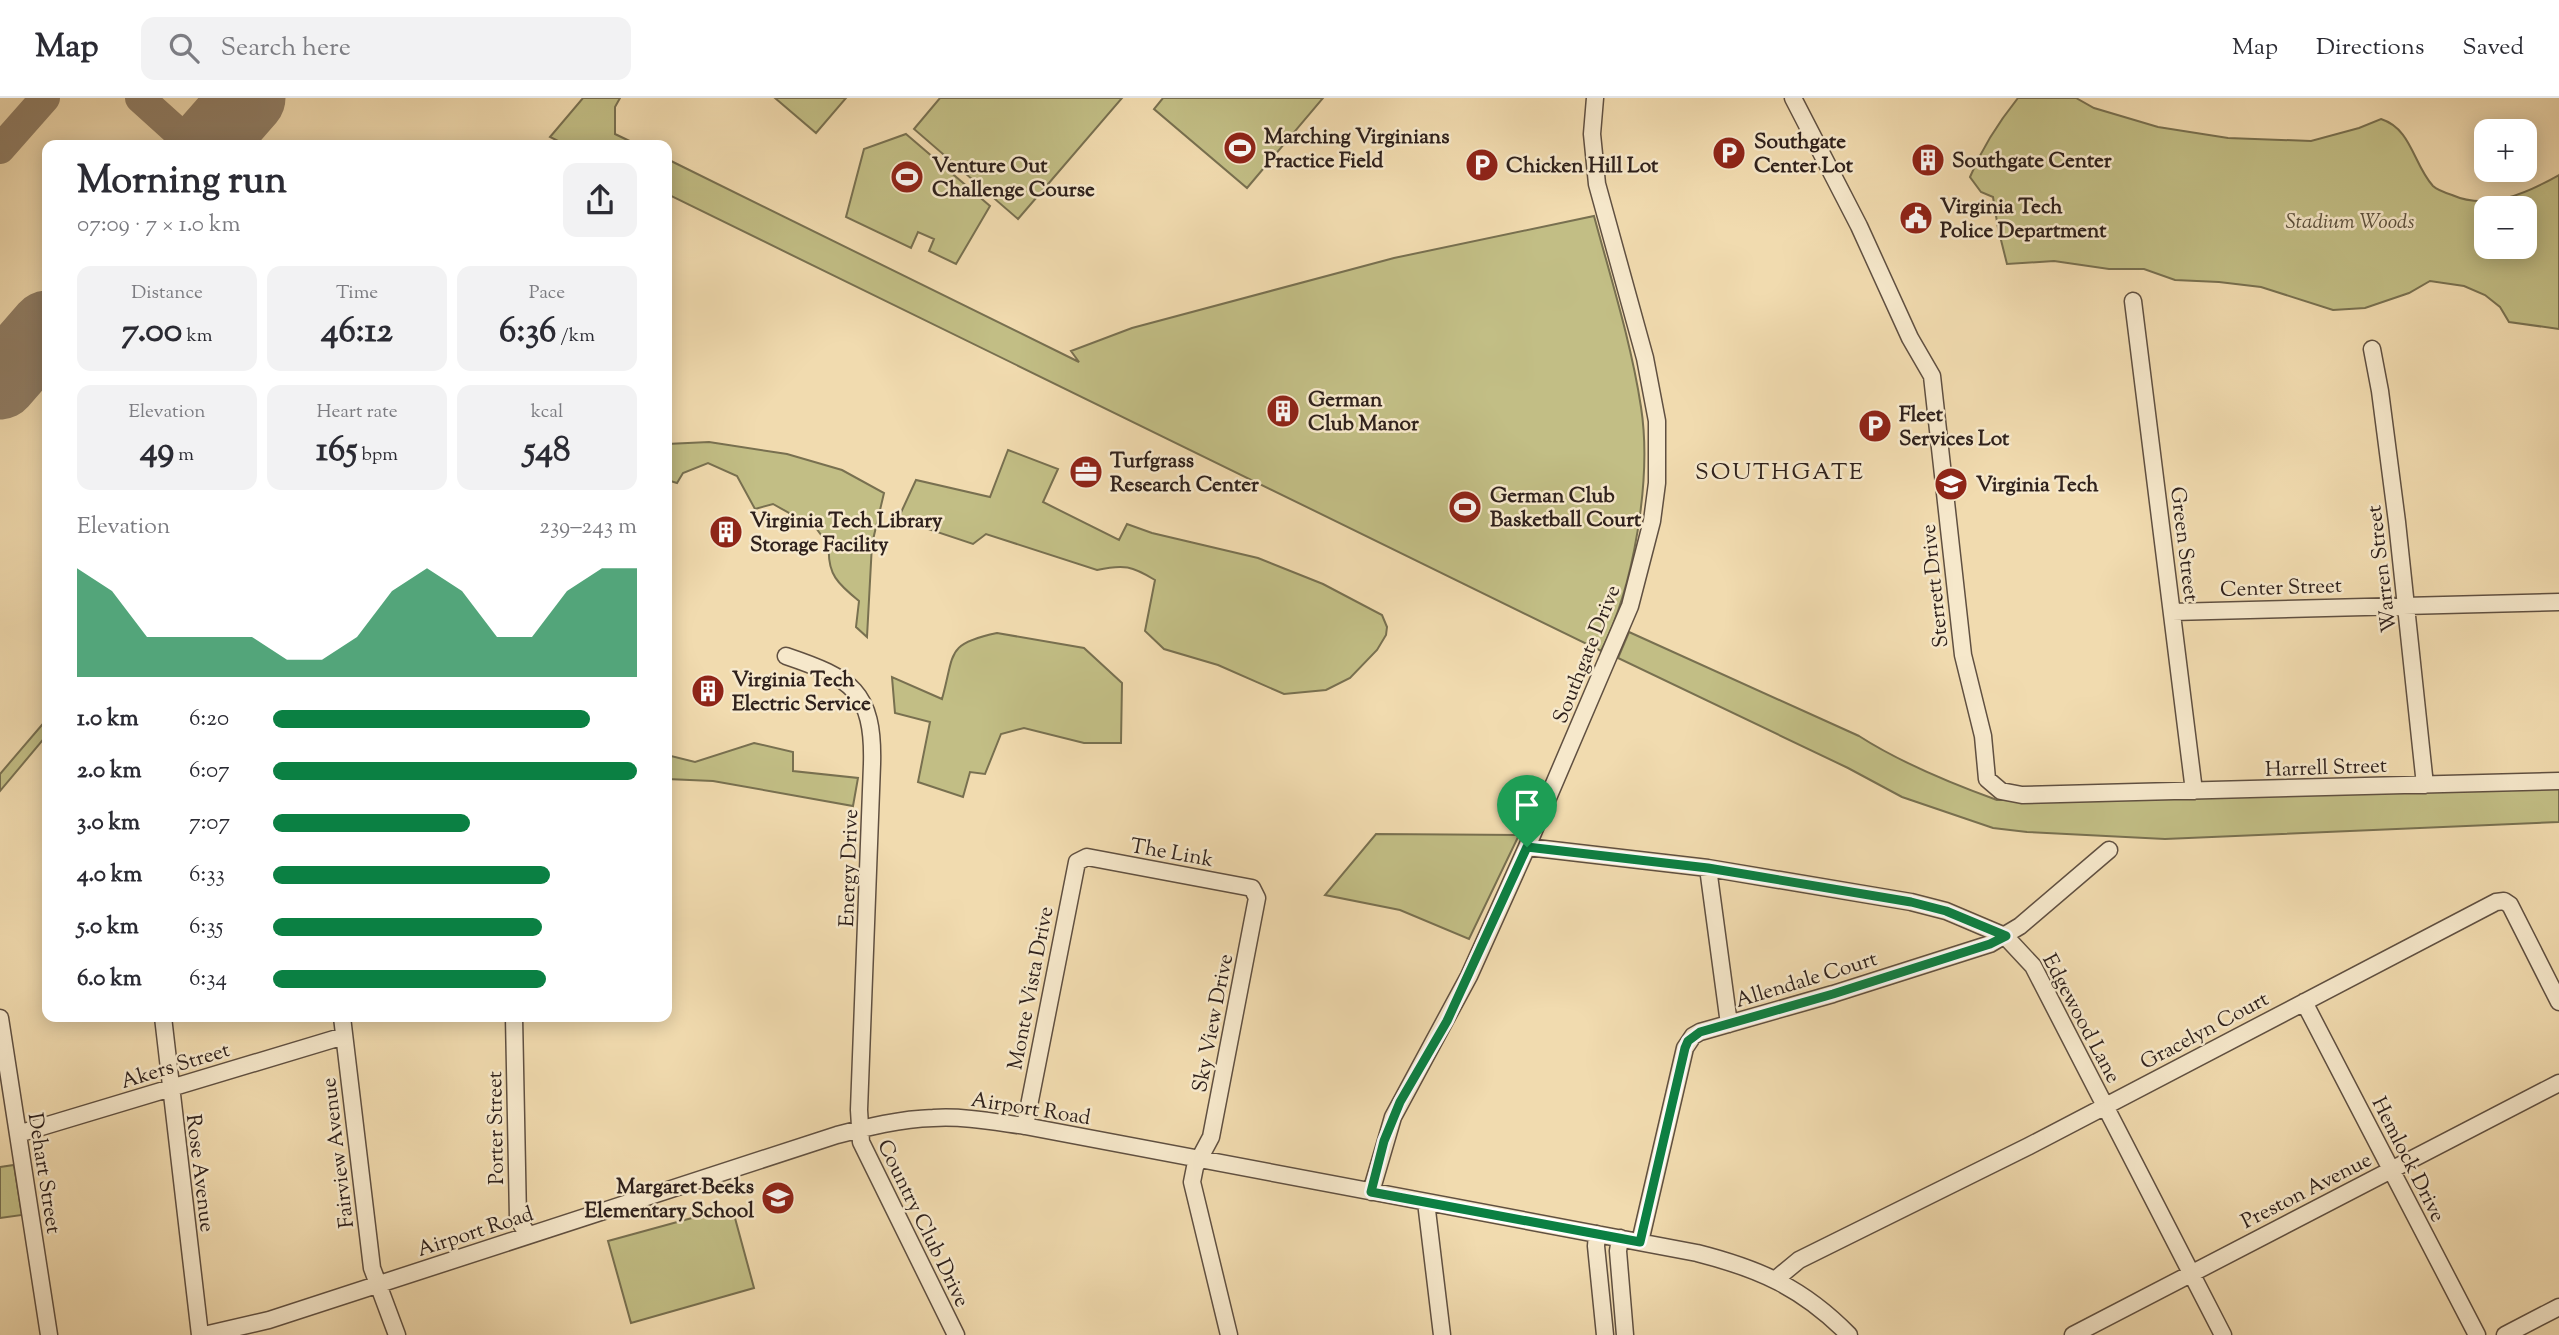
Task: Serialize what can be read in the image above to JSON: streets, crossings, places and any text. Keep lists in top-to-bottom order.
{
  "streets": {
    "street": [
      "Green Street",
      "Warren Street",
      "Sterrett Drive",
      "Center Street",
      "Southgate Drive",
      "Harrell Street",
      "The Link",
      "Energy Drive",
      "Allendale Court",
      "Monte Vista Drive",
      "Edgewood Lane",
      "Sky View Drive",
      "Gracelyn Court",
      "Akers Street",
      "Airport Road",
      "Porter Street",
      "Fairview Avenue",
      "Hemlock Drive",
      "Dehart Street",
      "Rose Avenue",
      "Preston Avenue",
      "Country Club Drive"
    ]
  },
  "crossings": [
    ["Green Street", "Center Street"],
    ["Green Street", "Harrell Street"],
    ["Warren Street", "Center Street"],
    ["Warren Street", "Harrell Street"],
    ["Sterrett Drive", "Harrell Street"],
    ["Southgate Drive", "Edgewood Lane"],
    ["Southgate Drive", "Airport Road"],
    ["The Link", "Monte Vista Drive"],
    ["The Link", "Sky View Drive"],
    ["Energy Drive", "Airport Road"],
    ["Energy Drive", "Country Club Drive"],
    ["Allendale Court", "Edgewood Lane"],
    ["Allendale Court", "Airport Road"],
    ["Monte Vista Drive", "Airport Road"],
    ["Edgewood Lane", "Gracelyn Court"],
    ["Edgewood Lane", "Preston Avenue"],
    ["Sky View Drive", "Airport Road"],
    ["Gracelyn Court", "Airport Road"],
    ["Gracelyn Court", "Hemlock Drive"],
    ["Akers Street", "Fairview Avenue"],
    ["Akers Street", "Dehart Street"],
    ["Akers Street", "Rose Avenue"],
    ["Airport Road", "Porter Street"],
    ["Airport Road", "Fairview Avenue"],
    ["Airport Road", "Rose Avenue"],
    ["Airport Road", "Country Club Drive"],
    ["Hemlock Drive", "Preston Avenue"]
  ],
  "districts": ["SOUTHGATE"],
  "parks": ["Stadium Woods"],
  "places": {
    "sports": ["Marching Virginians Practice Field", "Venture Out Challenge Course", "German Club Basketball Court"],
    "parking": ["Southgate Center Lot", "Chicken Hill Lot", "Fleet Services Lot"],
    "building": [
      "Southgate Center",
      "German Club Manor",
      "Virginia Tech Library Storage Facility",
      "Virginia Tech Electric Service"
    ],
    "public building": ["Virginia Tech Police Department"],
    "office": ["Turfgrass Research Center"],
    "school or university": ["Virginia Tech", "Margaret Beeks Elementary School"]
  },
  "page": {
    "header": "Map",
    "search": "Search here",
    "nav": ["Map", "Directions", "Saved"],
    "map_buttons": ["+", "−"],
    "heading": ["Morning run", "07:09 · 7 × 1.0 km"],
    "stats": [
      ["Distance", "7.00 km"],
      ["Time", "46:12"],
      ["Pace", "6:36 /km"],
      ["Elevation", "49 m"],
      ["Heart rate", "165 bpm"],
      ["kcal", "548"]
    ],
    "chart": ["Elevation", "239–243 m"],
    "list": [
      {
        "name": "1.0 km",
        "note": "6:20"
      },
      {
        "name": "2.0 km",
        "note": "6:07"
      },
      {
        "name": "3.0 km",
        "note": "7:07"
      },
      {
        "name": "4.0 km",
        "note": "6:33"
      },
      {
        "name": "5.0 km",
        "note": "6:35"
      },
      {
        "name": "6.0 km",
        "note": "6:34"
      }
    ]
  }
}
